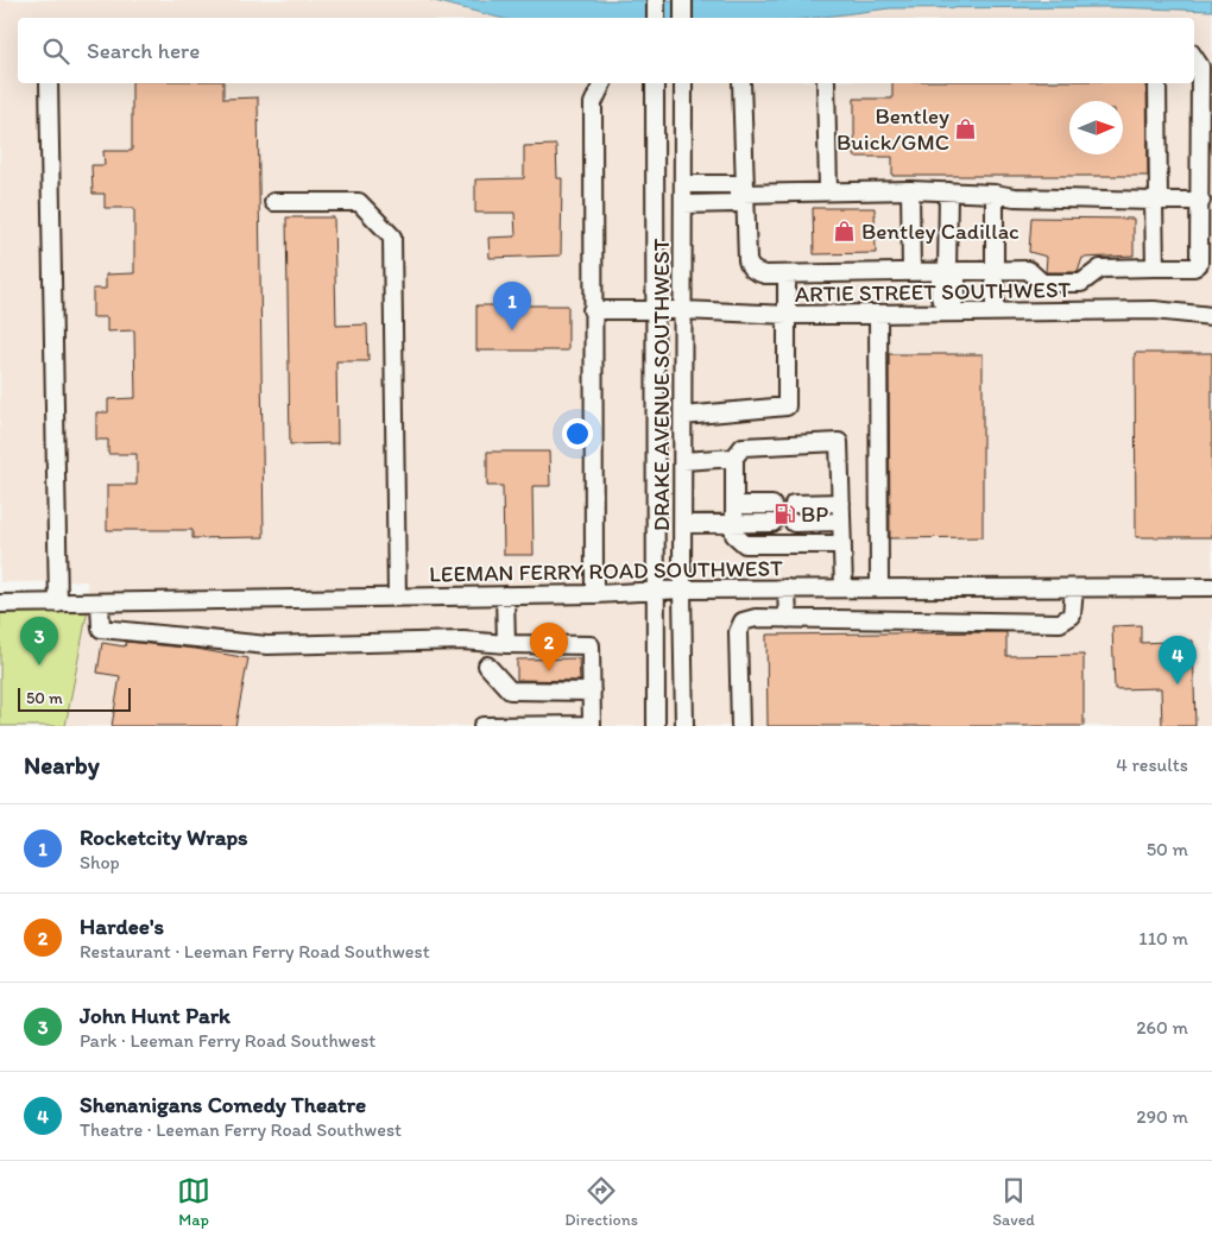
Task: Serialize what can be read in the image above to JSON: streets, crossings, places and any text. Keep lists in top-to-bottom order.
{
  "streets": {
    "street": ["ARTIE STREET SOUTHWEST", "DRAKE AVENUE SOUTHWEST", "LEEMAN FERRY ROAD SOUTHWEST"]
  },
  "crossings": [
    ["ARTIE STREET SOUTHWEST", "DRAKE AVENUE SOUTHWEST"],
    ["DRAKE AVENUE SOUTHWEST", "LEEMAN FERRY ROAD SOUTHWEST"]
  ],
  "places": {
    "shop": ["Bentley Buick/GMC", "Bentley Cadillac"],
    "fuel station": ["BP"]
  },
  "scale_bar": "50 m",
  "north": "right",
  "page": {
    "search": "Search here",
    "pins": [
      "1",
      "3",
      "2",
      "4"
    ],
    "scale": "50 m",
    "heading": ["Nearby", "4 results"],
    "list": [
      {
        "mark": "1",
        "name": "Rocketcity Wraps",
        "note": "Shop",
        "value": "50 m"
      },
      {
        "mark": "2",
        "name": "Hardee's",
        "note": "Restaurant · Leeman Ferry Road Southwest",
        "value": "110 m"
      },
      {
        "mark": "3",
        "name": "John Hunt Park",
        "note": "Park · Leeman Ferry Road Southwest",
        "value": "260 m"
      },
      {
        "mark": "4",
        "name": "Shenanigans Comedy Theatre",
        "note": "Theatre · Leeman Ferry Road Southwest",
        "value": "290 m"
      }
    ],
    "nav": ["Map", "Directions", "Saved"]
  }
}
